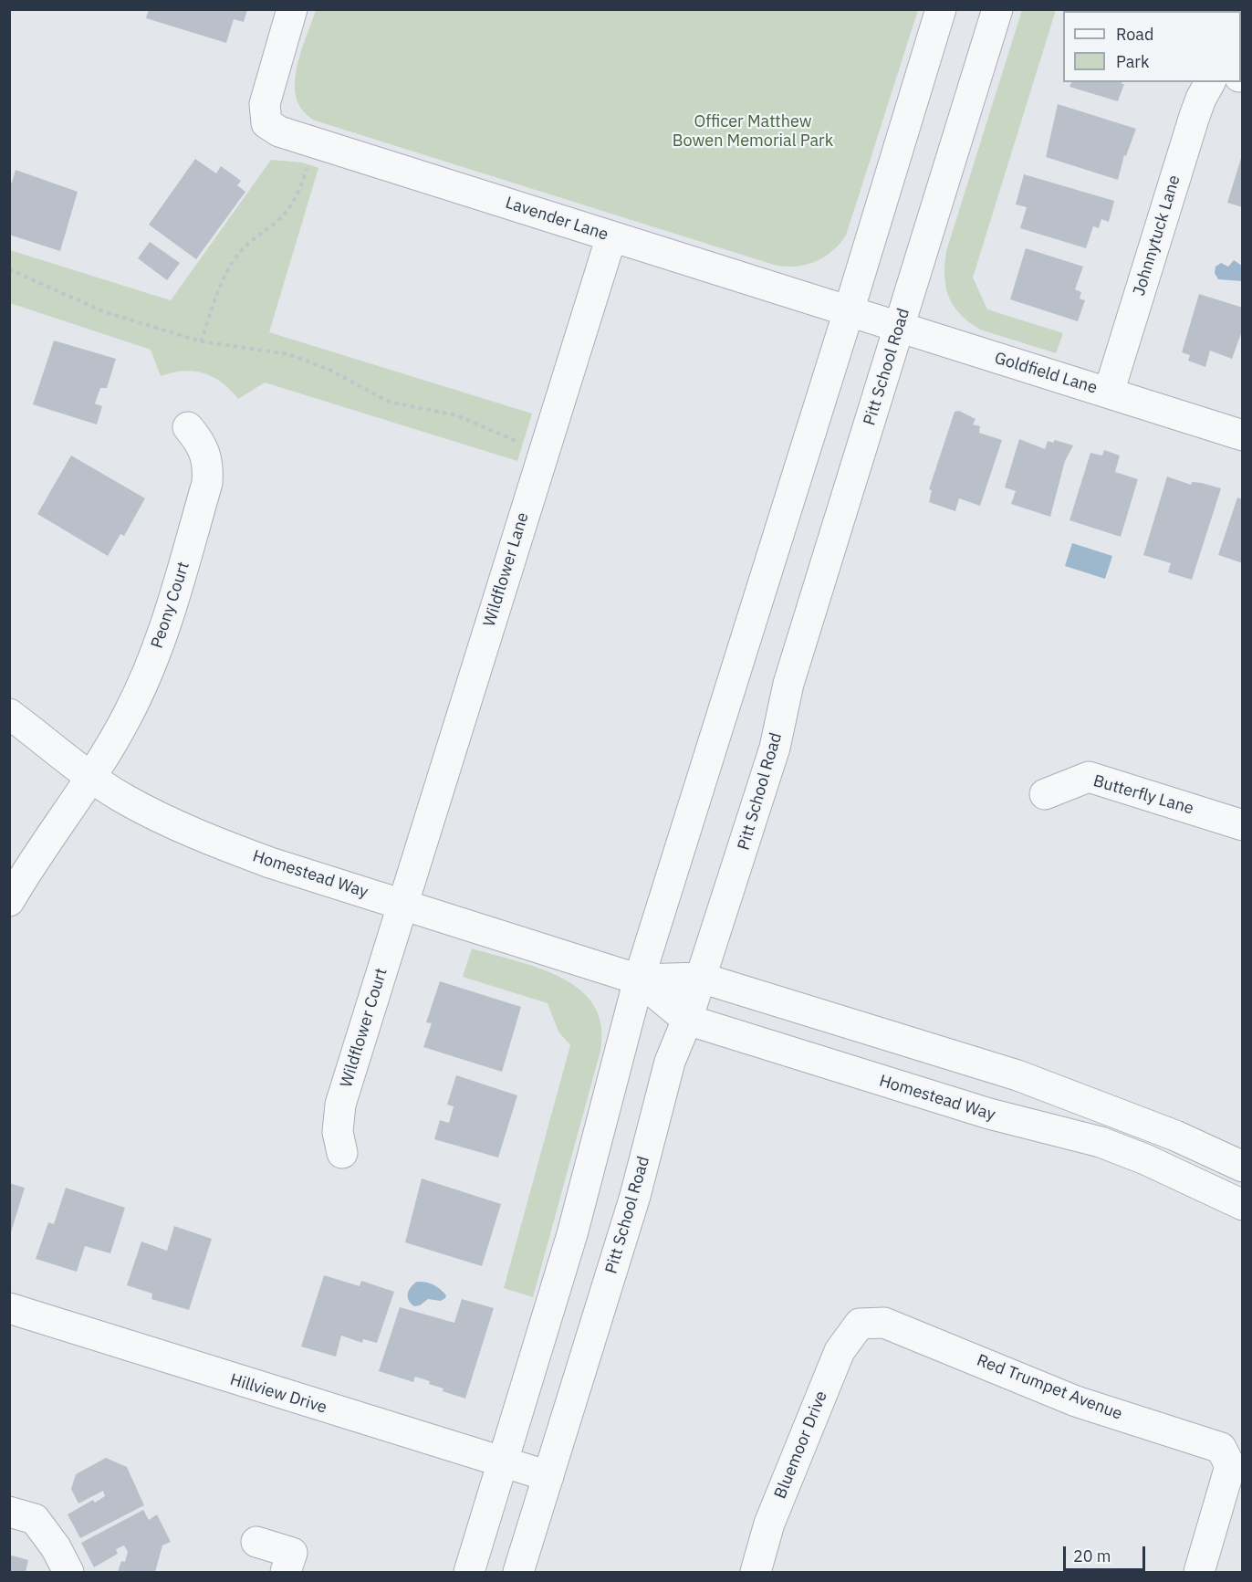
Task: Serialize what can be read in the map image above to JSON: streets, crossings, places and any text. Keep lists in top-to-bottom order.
{
  "streets": {
    "street": [
      "Lavender Lane",
      "Johnnytuck Lane",
      "Pitt School Road",
      "Goldfield Lane",
      "Wildflower Lane",
      "Peony Court",
      "Butterfly Lane",
      "Homestead Way",
      "Wildflower Court",
      "Red Trumpet Avenue",
      "Hillview Drive",
      "Bluemoor Drive"
    ]
  },
  "crossings": [
    ["Lavender Lane", "Goldfield Lane"],
    ["Lavender Lane", "Wildflower Lane"],
    ["Johnnytuck Lane", "Goldfield Lane"],
    ["Pitt School Road", "Goldfield Lane"],
    ["Pitt School Road", "Homestead Way"],
    ["Pitt School Road", "Hillview Drive"],
    ["Wildflower Lane", "Homestead Way"],
    ["Wildflower Lane", "Wildflower Court"],
    ["Peony Court", "Homestead Way"],
    ["Homestead Way", "Wildflower Court"],
    ["Red Trumpet Avenue", "Bluemoor Drive"]
  ],
  "parks": ["Officer Matthew Bowen Memorial Park"],
  "legend": ["Road", "Park"],
  "scale_bar": "20 m"
}
